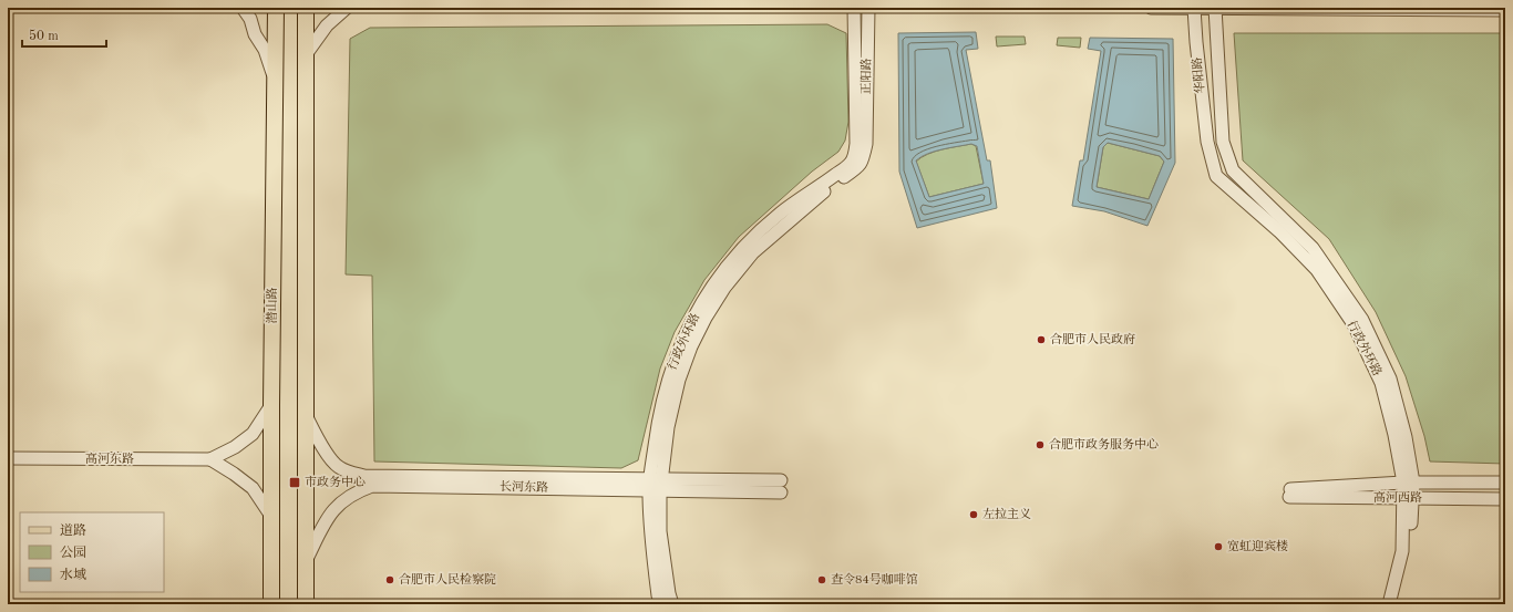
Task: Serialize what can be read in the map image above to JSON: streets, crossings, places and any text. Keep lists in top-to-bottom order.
{
  "streets": {
    "main road": ["潜山路"],
    "street": [
      "华阳路",
      "正阳路",
      "行政外环路",
      "高河东路",
      "长河东路",
      "高河西路"
    ]
  },
  "crossings": [
    ["华阳路", "行政外环路"],
    ["正阳路", "行政外环路"],
    ["行政外环路", "长河东路"],
    ["行政外环路", "高河西路"]
  ],
  "places": {
    "other": [
      "合肥市人民政府",
      "合肥市政务服务中心",
      "左拉主义",
      "宽虹迎宾楼",
      "合肥市人民检察院",
      "查令84号咖啡馆"
    ],
    "transit": ["市政务中心"]
  },
  "legend": ["道路", "公园", "水域"],
  "scale_bar": "50 m"
}
